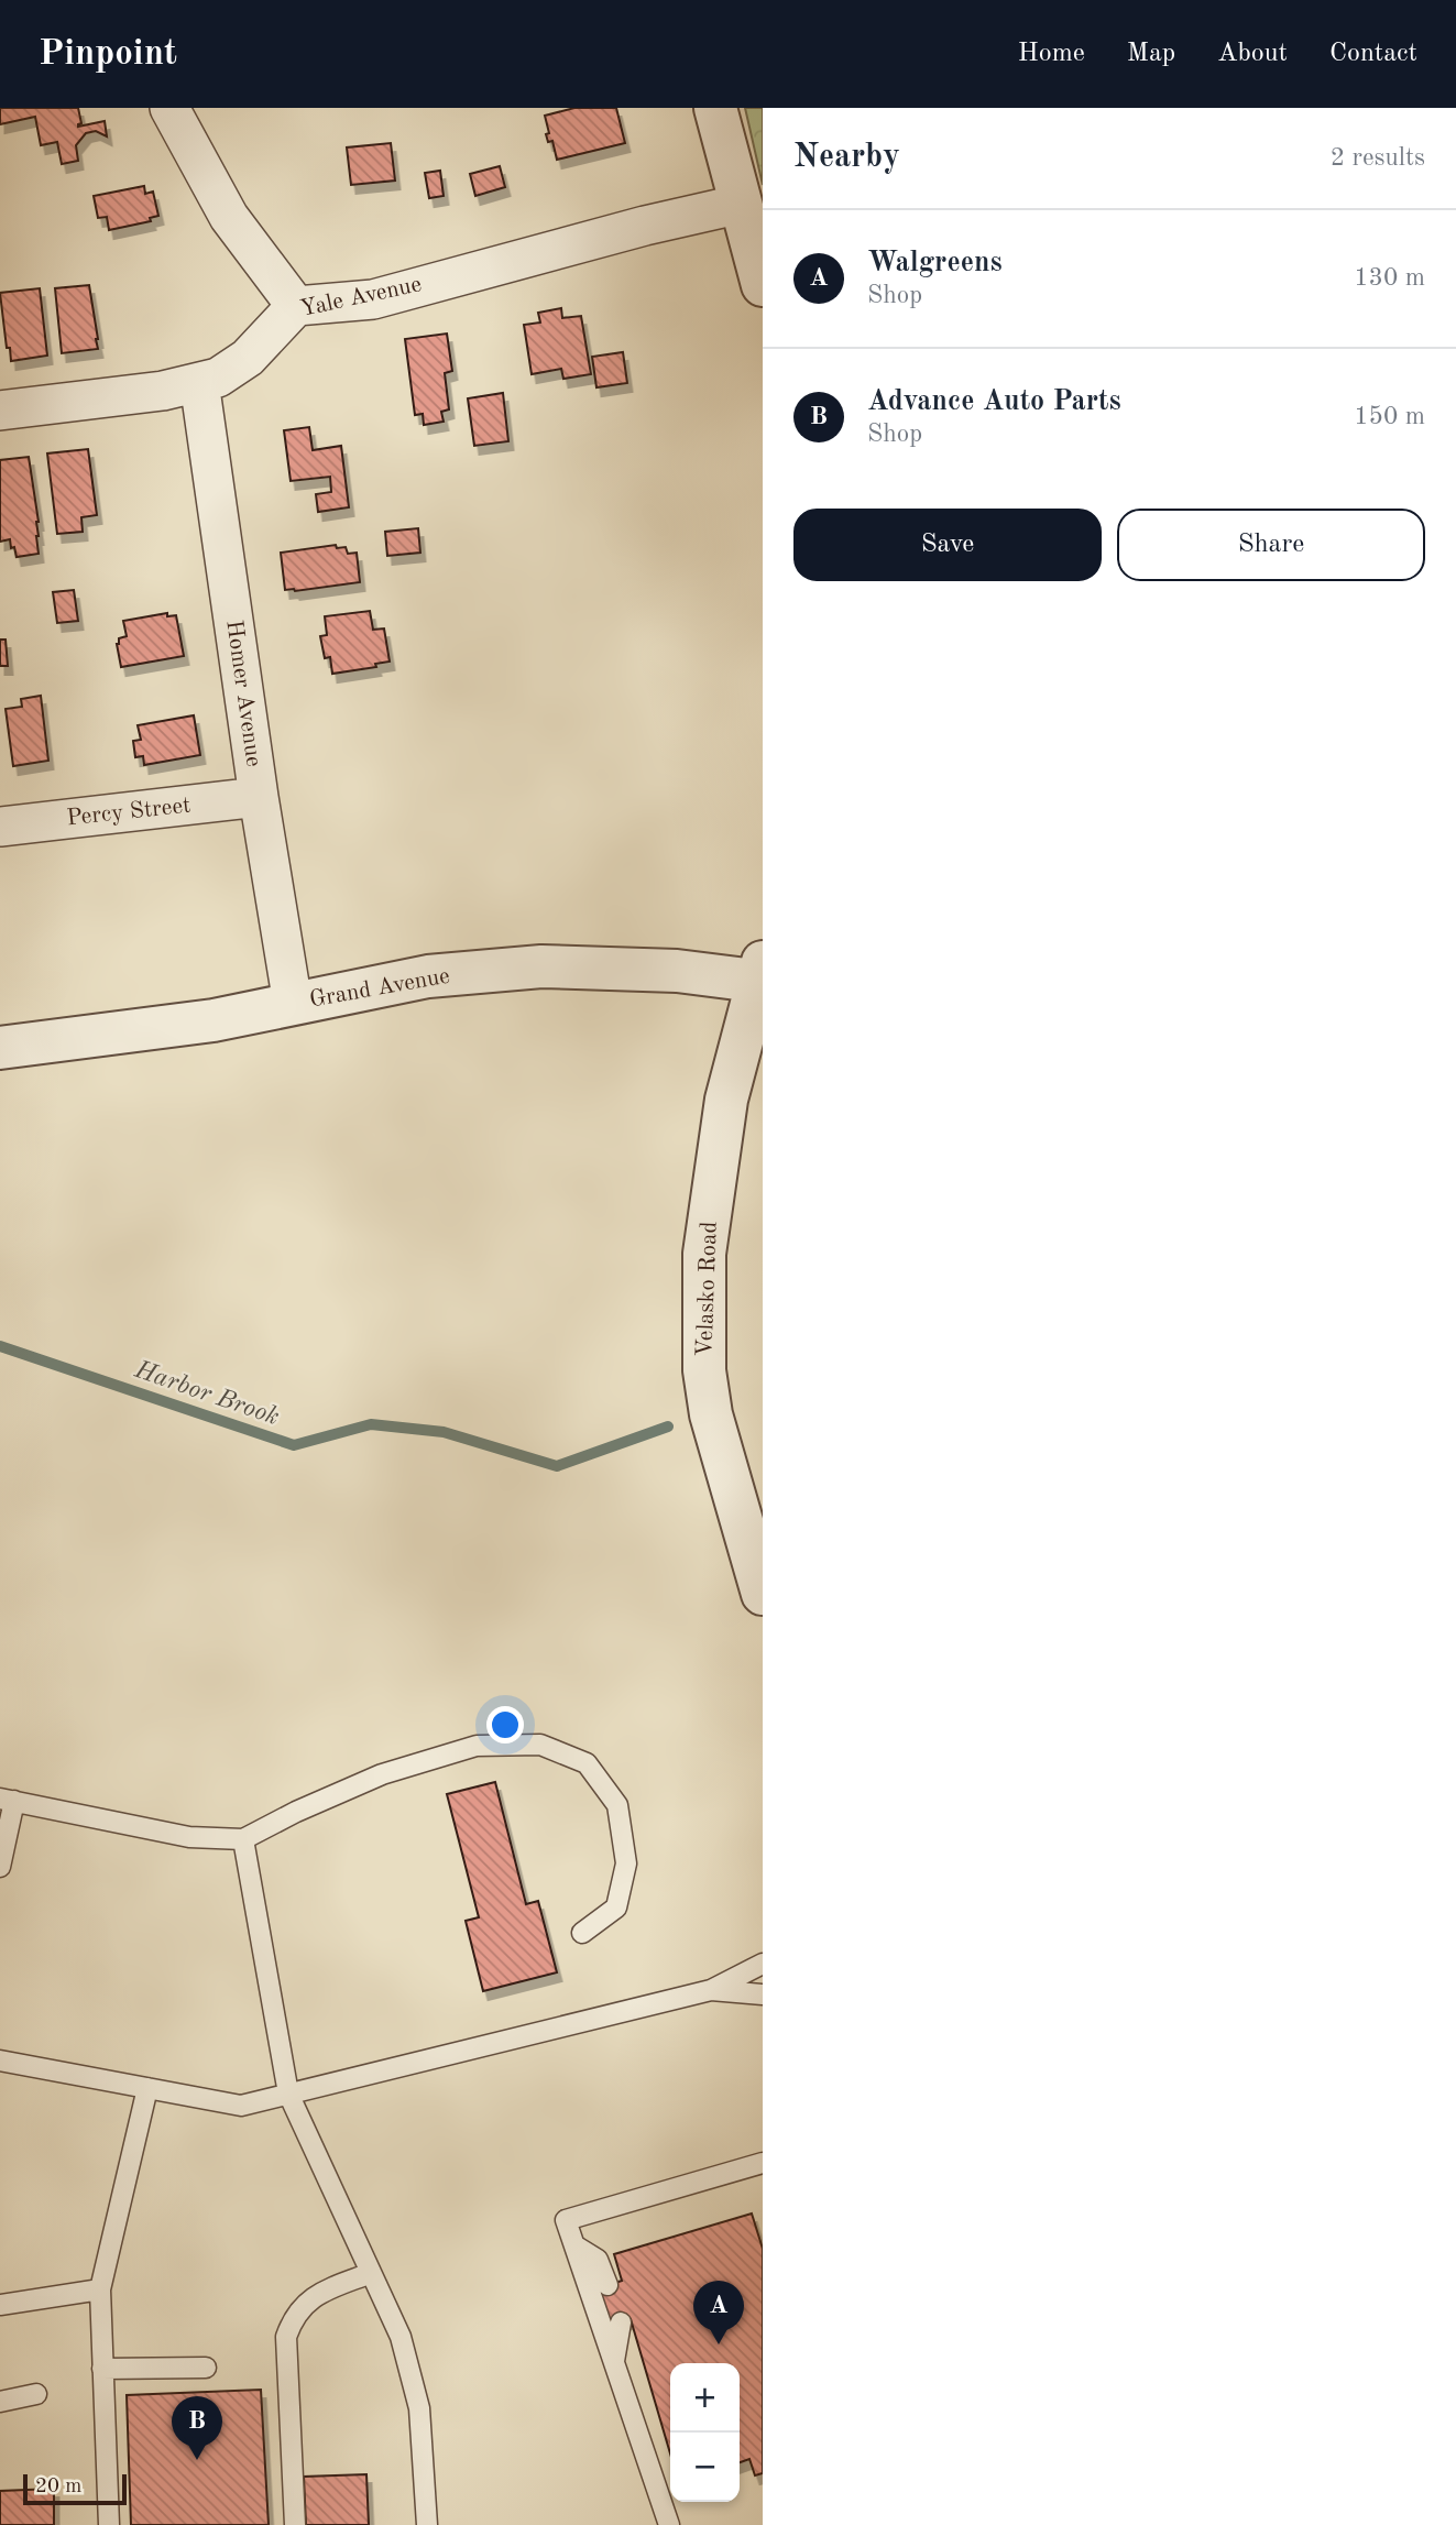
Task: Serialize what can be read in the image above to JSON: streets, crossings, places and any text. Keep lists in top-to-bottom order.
{
  "streets": {
    "street": [
      "Yale Avenue",
      "Homer Avenue",
      "Percy Street",
      "Grand Avenue",
      "Velasko Road"
    ]
  },
  "crossings": [
    ["Yale Avenue", "Homer Avenue"],
    ["Homer Avenue", "Percy Street"],
    ["Homer Avenue", "Grand Avenue"],
    ["Grand Avenue", "Velasko Road"]
  ],
  "water": ["Harbor Brook"],
  "scale_bar": "20 m",
  "page": {
    "header": "Pinpoint",
    "nav": [
      "Home",
      "Map",
      "About",
      "Contact"
    ],
    "heading": ["Nearby", "2 results"],
    "list": [
      {
        "mark": "A",
        "name": "Walgreens",
        "note": "Shop",
        "value": "130 m"
      },
      {
        "mark": "B",
        "name": "Advance Auto Parts",
        "note": "Shop",
        "value": "150 m"
      }
    ],
    "buttons": ["Save", "Share"],
    "pins": ["A", "B"],
    "map_buttons": ["+", "−"],
    "scale": "20 m"
  }
}
